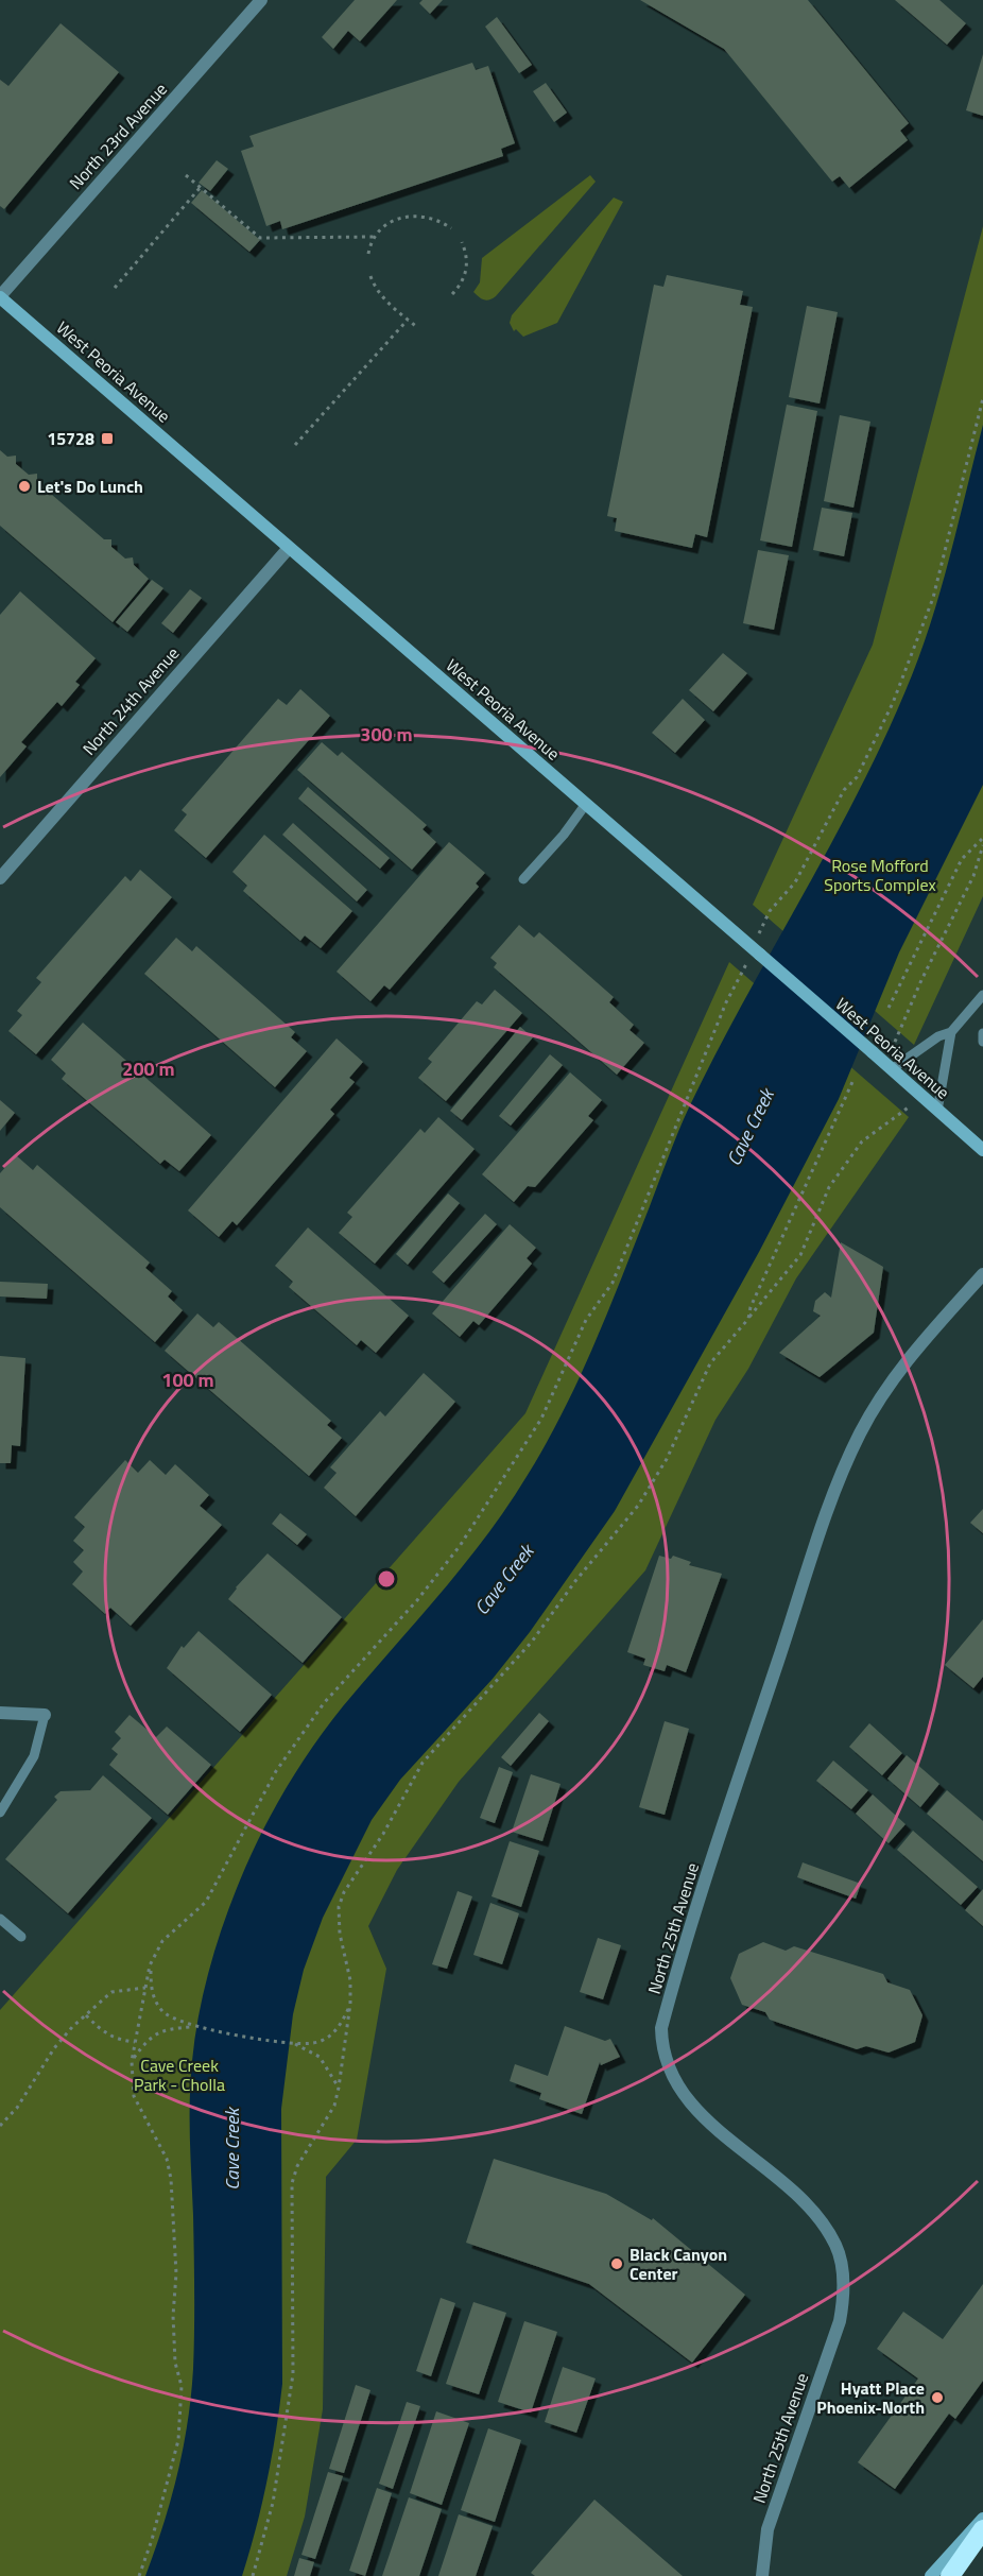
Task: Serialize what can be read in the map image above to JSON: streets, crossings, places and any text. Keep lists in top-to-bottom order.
{
  "streets": {
    "main road": ["West Peoria Avenue"],
    "street": ["North 23rd Avenue", "North 24th Avenue", "North 25th Avenue"]
  },
  "crossings": [
    ["North 23rd Avenue", "West Peoria Avenue"],
    ["West Peoria Avenue", "North 24th Avenue"]
  ],
  "water": ["Cave Creek"],
  "parks": ["Rose Mofford Sports Complex", "Cave Creek Park - Cholla"],
  "places": {
    "transit": ["15728"],
    "other": ["Let's Do Lunch", "Black Canyon Center", "Hyatt Place Phoenix-North"]
  },
  "rings": ["300 m", "200 m", "100 m"]
}
